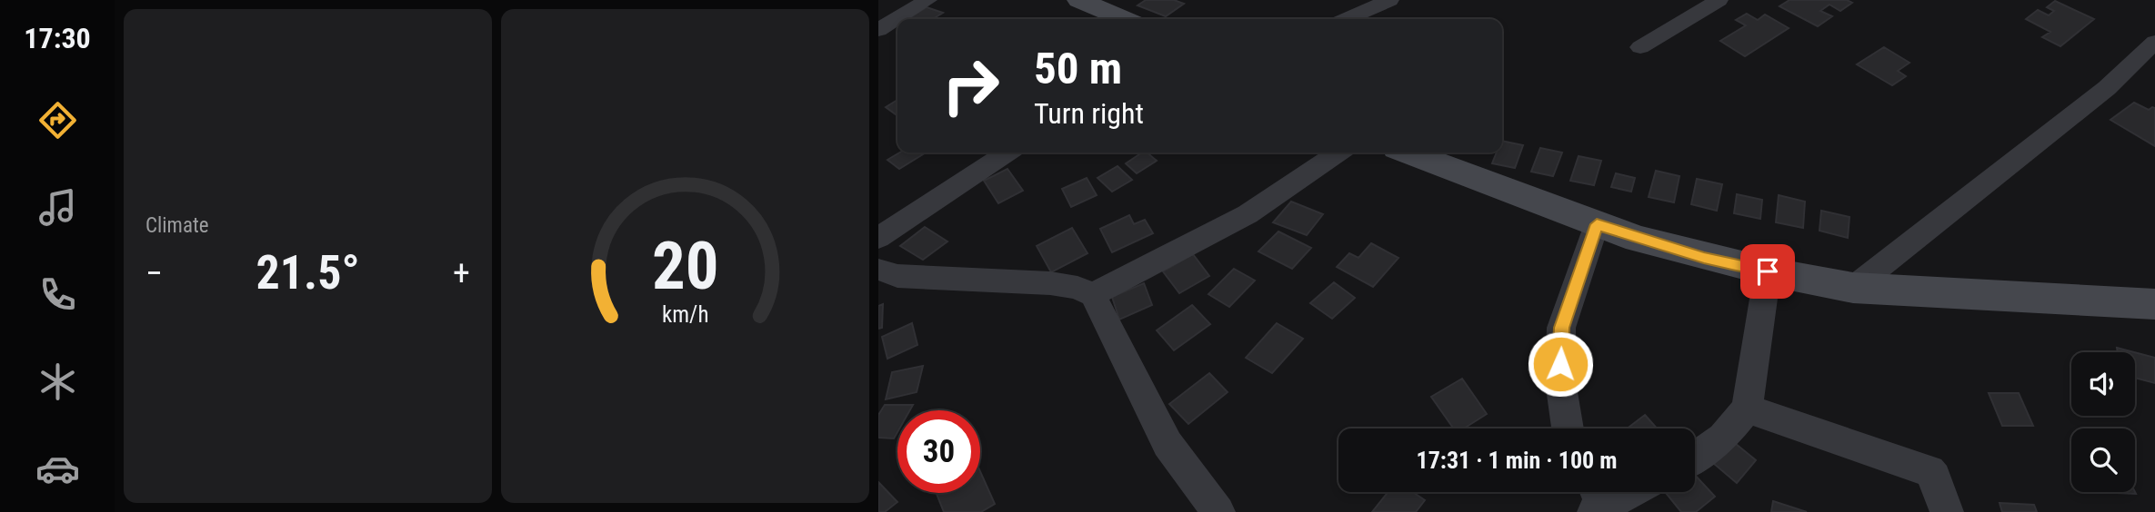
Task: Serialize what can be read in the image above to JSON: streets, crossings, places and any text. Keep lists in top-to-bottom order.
{
  "page": {
    "tabs": "17:30",
    "tile": "Climate",
    "turn": ["50 m", "Turn right"],
    "heat": ["−", "21.5°", "+"],
    "limit": "30",
    "trip": "17:31 · 1 min · 100 m",
    "gauge": ["20", "km/h"]
  }
}
